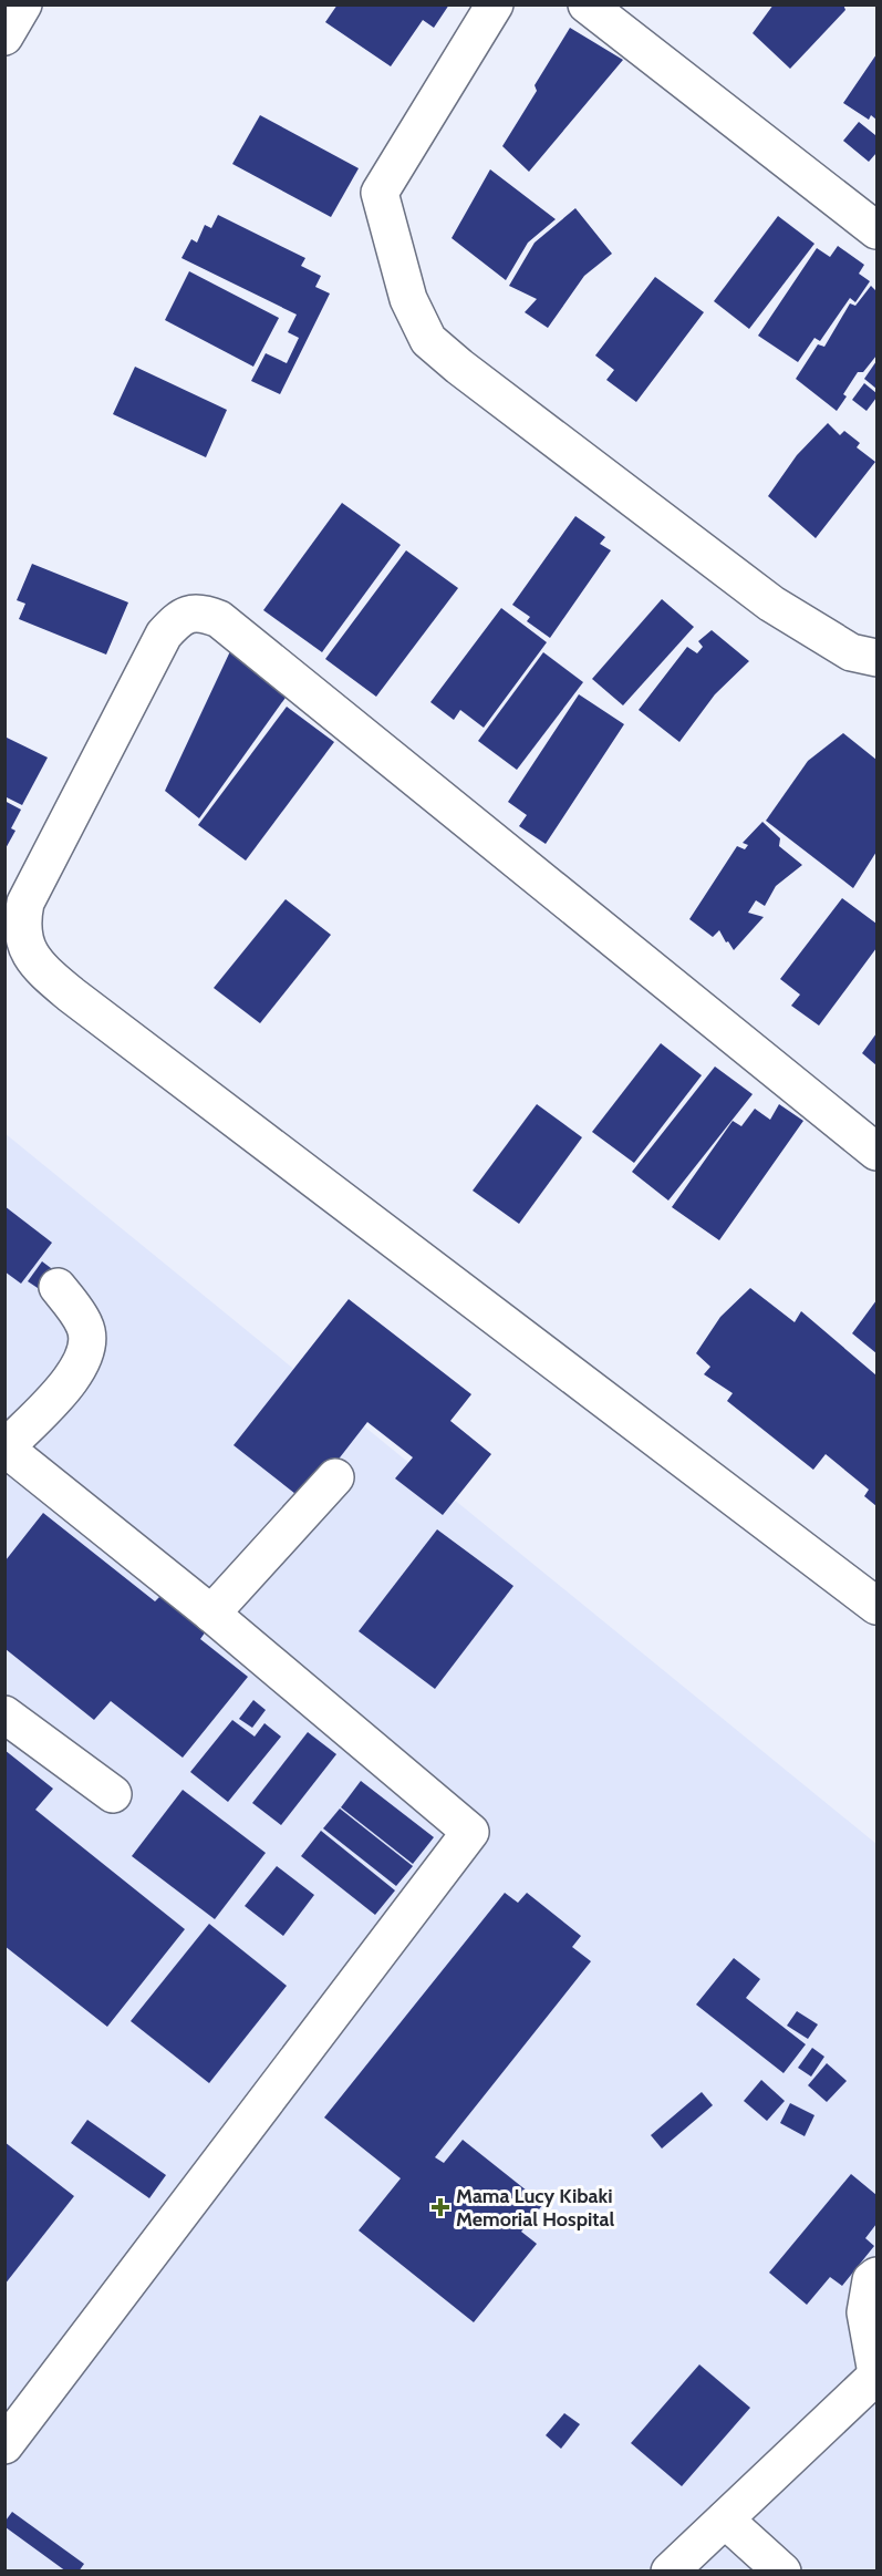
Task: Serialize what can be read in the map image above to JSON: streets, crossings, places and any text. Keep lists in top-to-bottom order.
{
  "places": {
    "health": ["Mama Lucy Kibaki Memorial Hospital"]
  }
}
